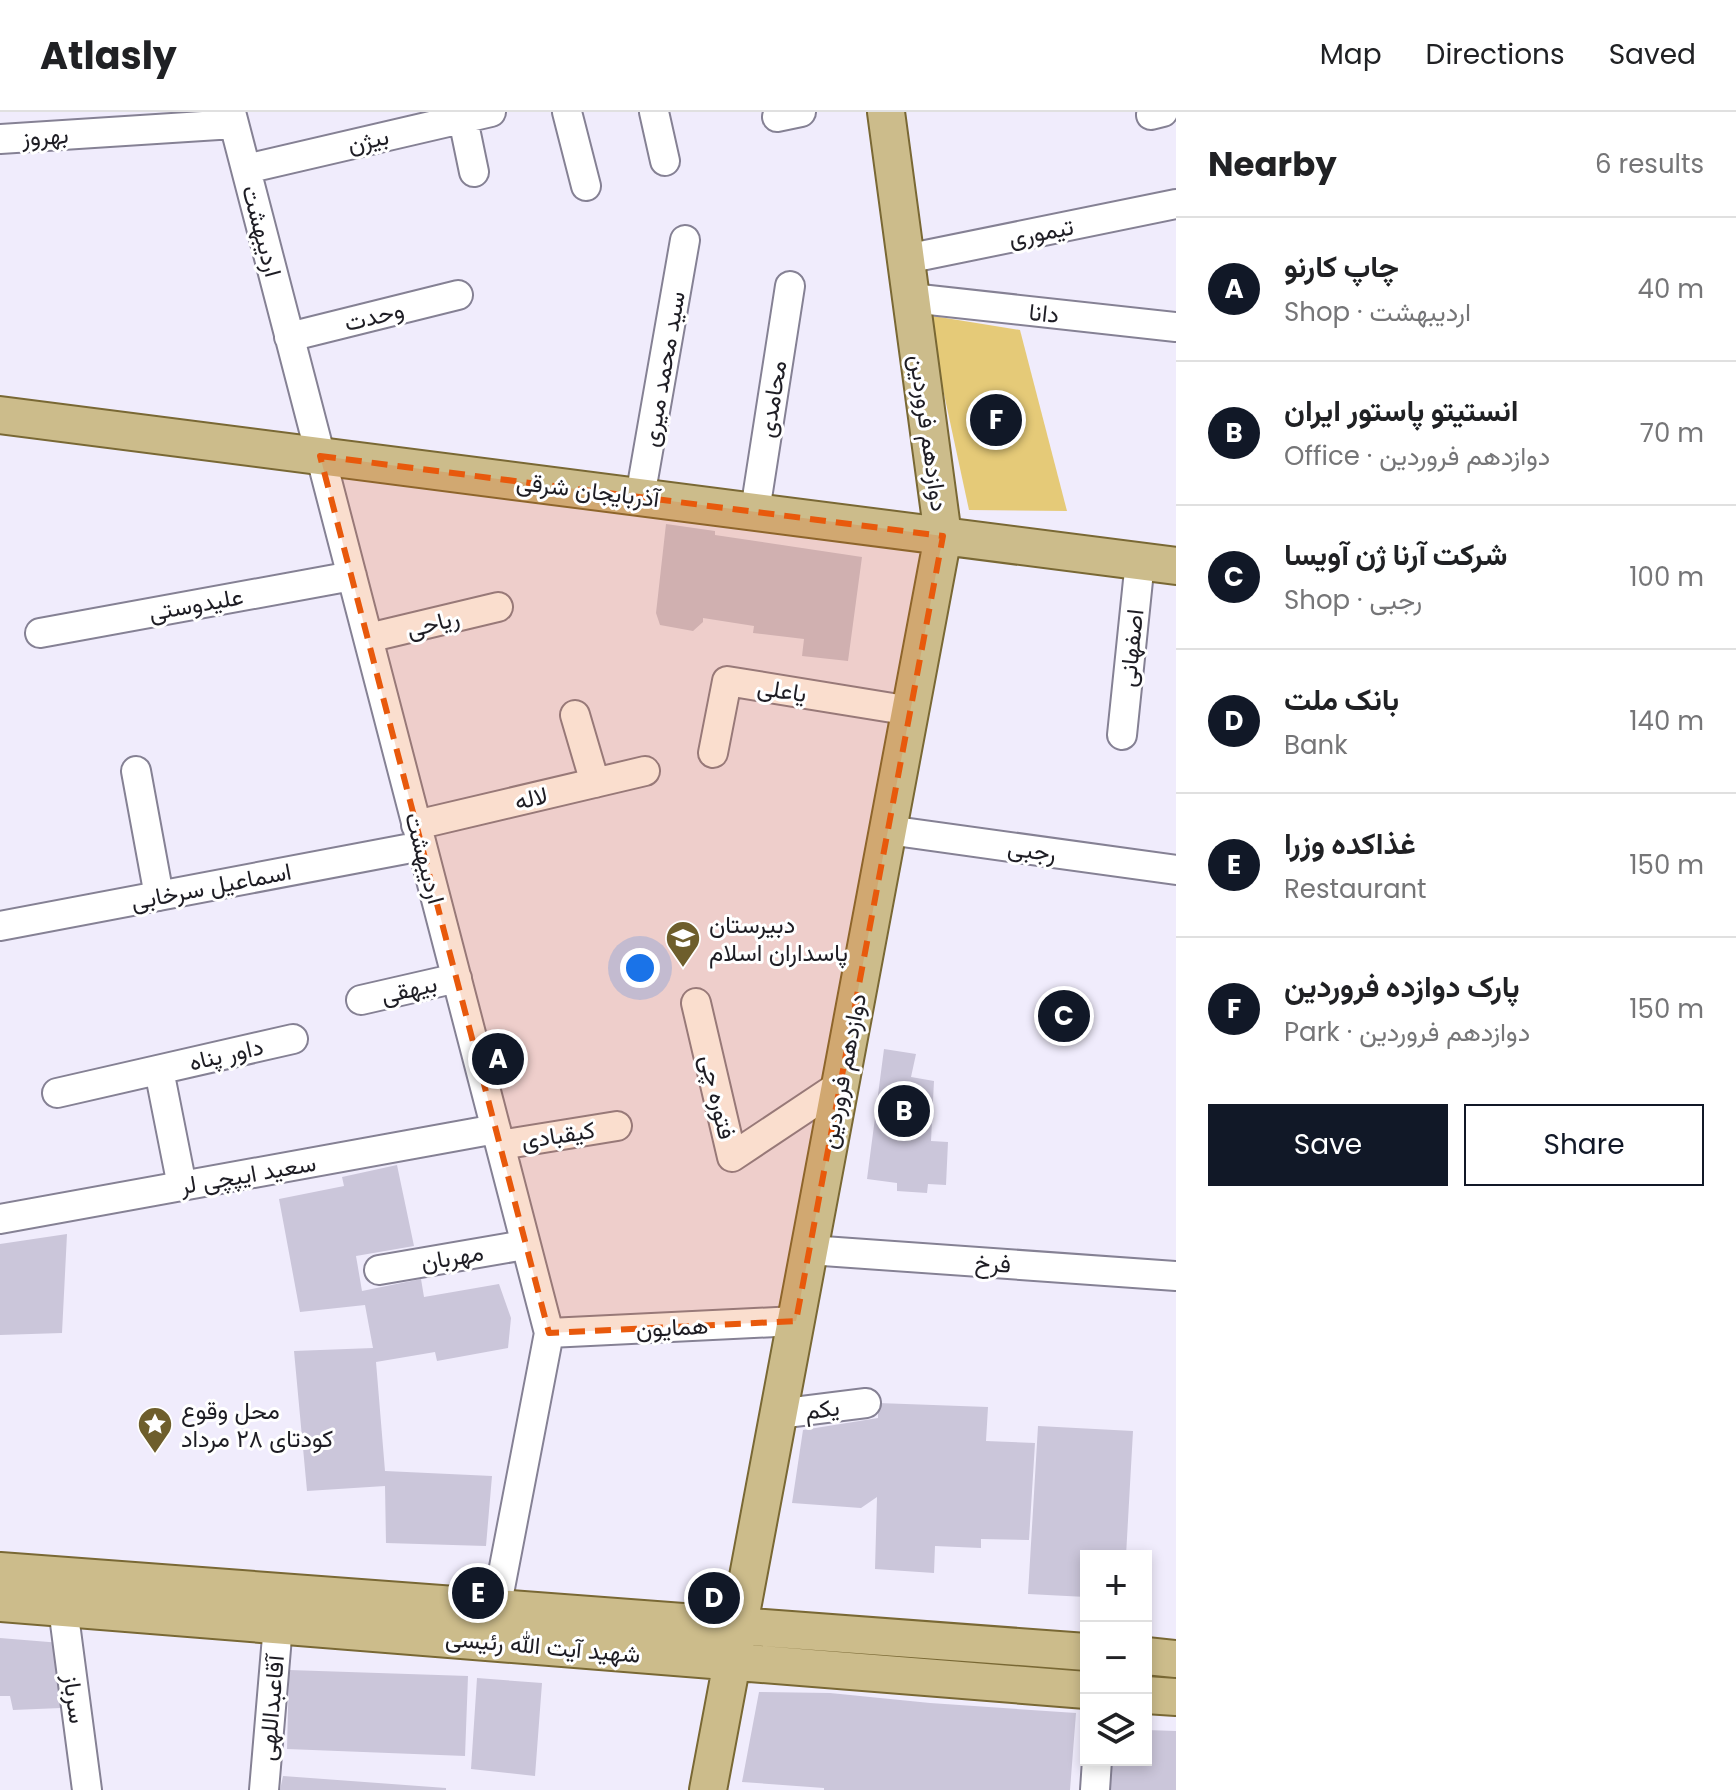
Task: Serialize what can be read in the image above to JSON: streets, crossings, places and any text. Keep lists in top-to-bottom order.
{
  "streets": {
    "main road": ["دوازدهم فروردین", "آذربایجان شرقی", "شهید آیت الله رئیسی"],
    "street": [
      "بهروز",
      "بیژن",
      "اردیبهشت",
      "تیموری",
      "دانا",
      "وحدت",
      "سید محمد میری",
      "محامدی",
      "علیدوستی",
      "ریاحی",
      "اصفهانی",
      "یاعلی",
      "لاله",
      "رجبی",
      "اسماعیل سرخابی",
      "بیهقی",
      "داور پناه",
      "فتوره چی",
      "کیقبادی",
      "سعید ایپچی لر",
      "مهربان",
      "فرخ",
      "همایون",
      "یکم",
      "سرباز",
      "آقاعبداللهی"
    ]
  },
  "crossings": [
    ["بهروز", "اردیبهشت"],
    ["بیژن", "اردیبهشت"],
    ["اردیبهشت", "وحدت"],
    ["اردیبهشت", "آذربایجان شرقی"],
    ["اردیبهشت", "علیدوستی"],
    ["اردیبهشت", "ریاحی"],
    ["اردیبهشت", "لاله"],
    ["اردیبهشت", "اسماعیل سرخابی"],
    ["اردیبهشت", "بیهقی"],
    ["اردیبهشت", "کیقبادی"],
    ["اردیبهشت", "سعید ایپچی لر"],
    ["اردیبهشت", "مهربان"],
    ["اردیبهشت", "همایون"],
    ["اردیبهشت", "شهید آیت الله رئیسی"],
    ["تیموری", "دوازدهم فروردین"],
    ["دانا", "دوازدهم فروردین"],
    ["سید محمد میری", "آذربایجان شرقی"],
    ["محامدی", "آذربایجان شرقی"],
    ["دوازدهم فروردین", "آذربایجان شرقی"],
    ["دوازدهم فروردین", "یاعلی"],
    ["دوازدهم فروردین", "رجبی"],
    ["دوازدهم فروردین", "فتوره چی"],
    ["دوازدهم فروردین", "فرخ"],
    ["دوازدهم فروردین", "همایون"],
    ["دوازدهم فروردین", "یکم"],
    ["دوازدهم فروردین", "شهید آیت الله رئیسی"],
    ["آذربایجان شرقی", "اصفهانی"],
    ["لاله", "اسماعیل سرخابی"],
    ["داور پناه", "سعید ایپچی لر"],
    ["کیقبادی", "سعید ایپچی لر"],
    ["شهید آیت الله رئیسی", "سرباز"],
    ["شهید آیت الله رئیسی", "آقاعبداللهی"]
  ],
  "places": {
    "school or university": ["دبیرستان پاسداران اسلام"],
    "place": ["محل وقوع کودتای ۲۸ مرداد"]
  },
  "page": {
    "header": "Atlasly",
    "nav": ["Map", "Directions", "Saved"],
    "heading": ["Nearby", "6 results"],
    "list": [
      {
        "mark": "A",
        "name": "چاپ کارنو",
        "note": "Shop · اردیبهشت",
        "value": "40 m"
      },
      {
        "mark": "B",
        "name": "انستیتو پاستور ایران",
        "note": "Office · دوازدهم فروردین",
        "value": "70 m"
      },
      {
        "mark": "C",
        "name": "شرکت آرنا ژن آویسا",
        "note": "Shop · رجبی",
        "value": "100 m"
      },
      {
        "mark": "D",
        "name": "بانک ملت",
        "note": "Bank",
        "value": "140 m"
      },
      {
        "mark": "E",
        "name": "غذاکده وزرا",
        "note": "Restaurant",
        "value": "150 m"
      },
      {
        "mark": "F",
        "name": "پارک دوازده فروردین",
        "note": "Park · دوازدهم فروردین",
        "value": "150 m"
      }
    ],
    "pins": [
      "F",
      "C",
      "A",
      "B",
      "E",
      "D"
    ],
    "buttons": ["Save", "Share"],
    "map_buttons": ["+", "−"]
  }
}
